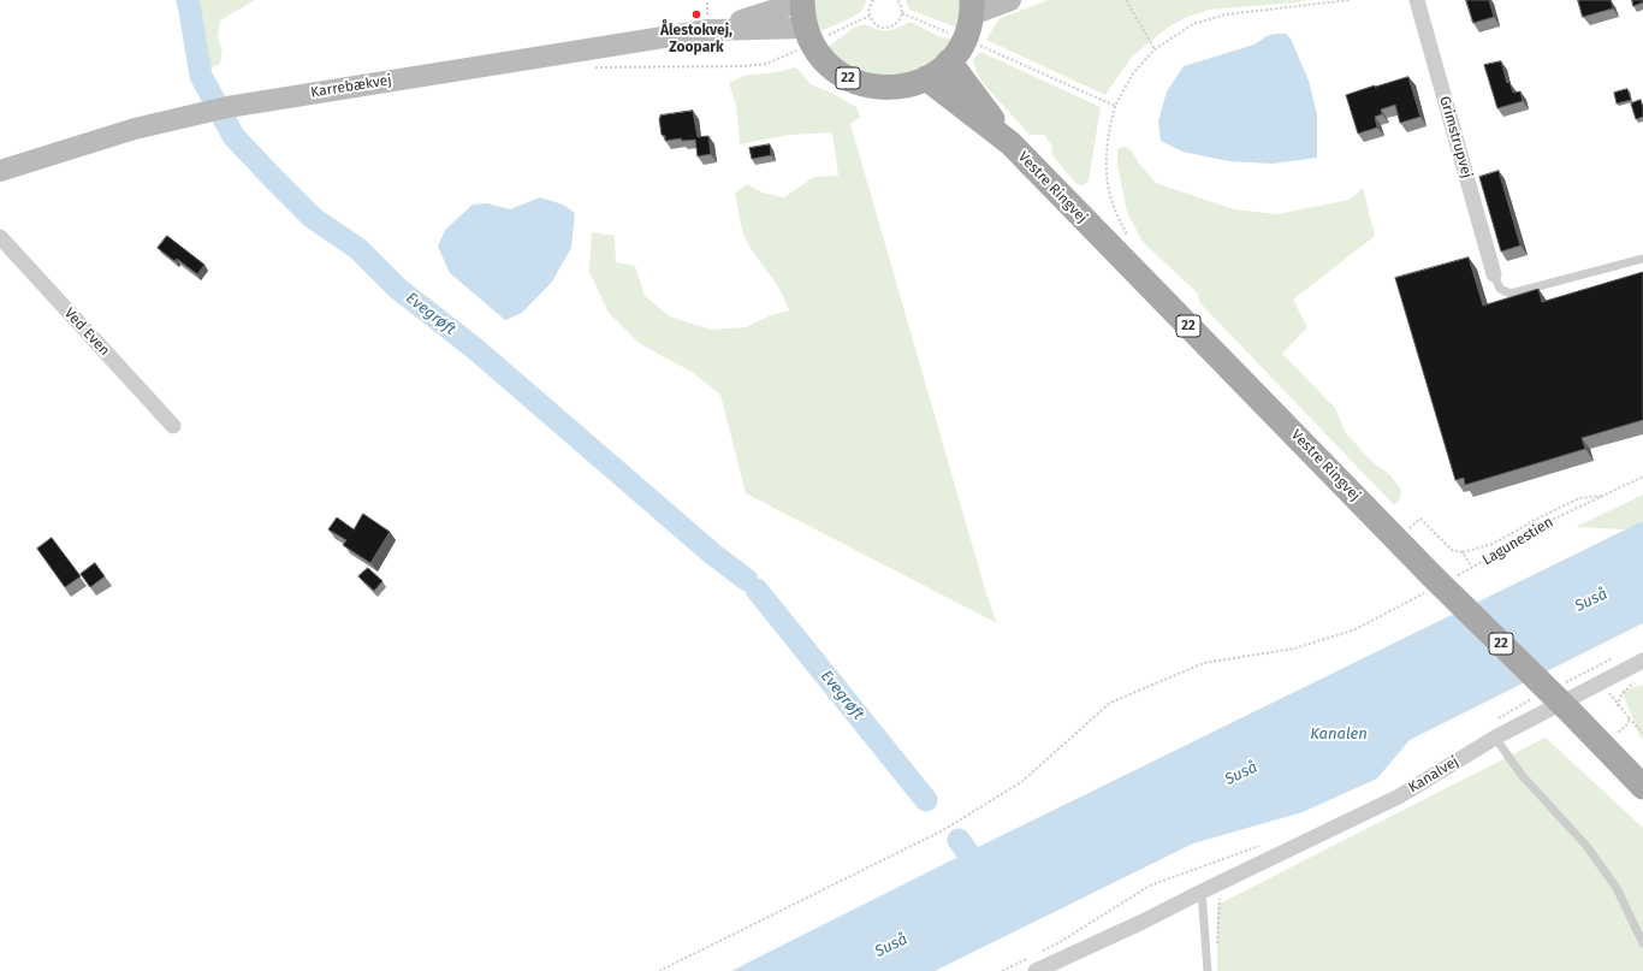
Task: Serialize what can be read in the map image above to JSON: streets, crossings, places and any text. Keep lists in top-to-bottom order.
{
  "streets": {
    "main road": ["22", "Karrebækvej", "Vestre Ringvej"],
    "street": ["Grimstrupvej", "Ved Even", "Kanalvej"],
    "path": ["Lagunestien"]
  },
  "crossings": [
    ["22", "Karrebækvej"],
    ["22", "Vestre Ringvej"]
  ],
  "water": ["Evegrøft", "Suså", "Kanalen"],
  "places": ["Ålestokvej, Zoopark"]
}
